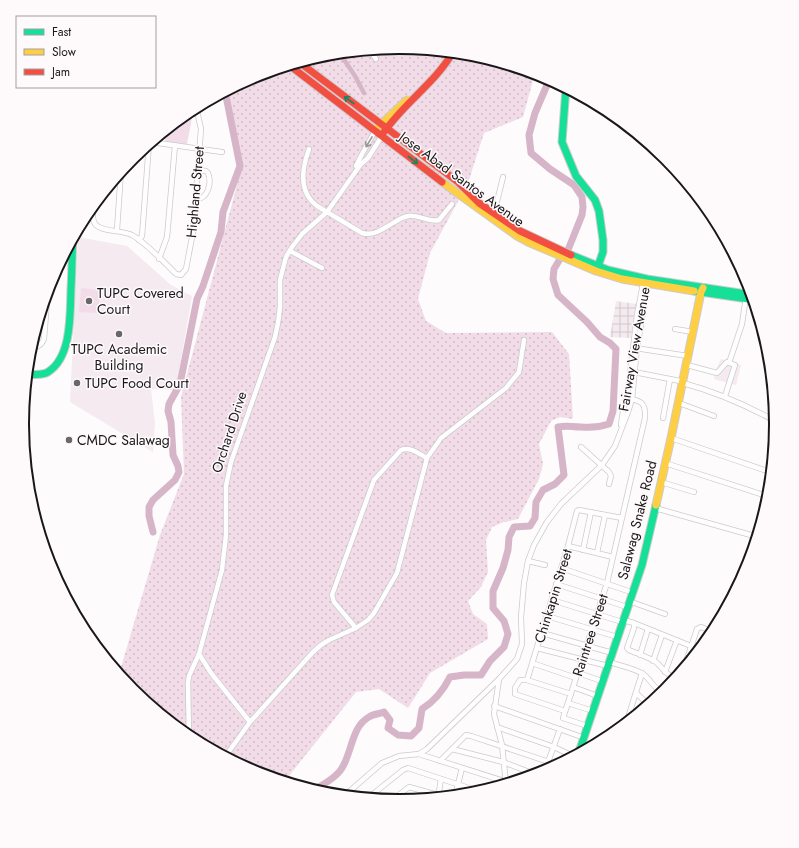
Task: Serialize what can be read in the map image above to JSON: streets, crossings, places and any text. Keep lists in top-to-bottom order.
{
  "streets": {
    "main road": ["Jose Abad Santos Avenue", "Orchard Drive", "Salawag Snake Road"],
    "street": [
      "Highland Street",
      "Fairway View Avenue",
      "Chinkapin Street",
      "Raintree Street"
    ]
  },
  "crossings": [
    ["Jose Abad Santos Avenue", "Fairway View Avenue"],
    ["Jose Abad Santos Avenue", "Orchard Drive"],
    ["Jose Abad Santos Avenue", "Salawag Snake Road"],
    ["Fairway View Avenue", "Raintree Street"]
  ],
  "places": [
    "TUPC Covered Court",
    "TUPC Academic Building",
    "TUPC Food Court",
    "CMDC Salawag"
  ],
  "legend": ["Fast", "Slow", "Jam"]
}
